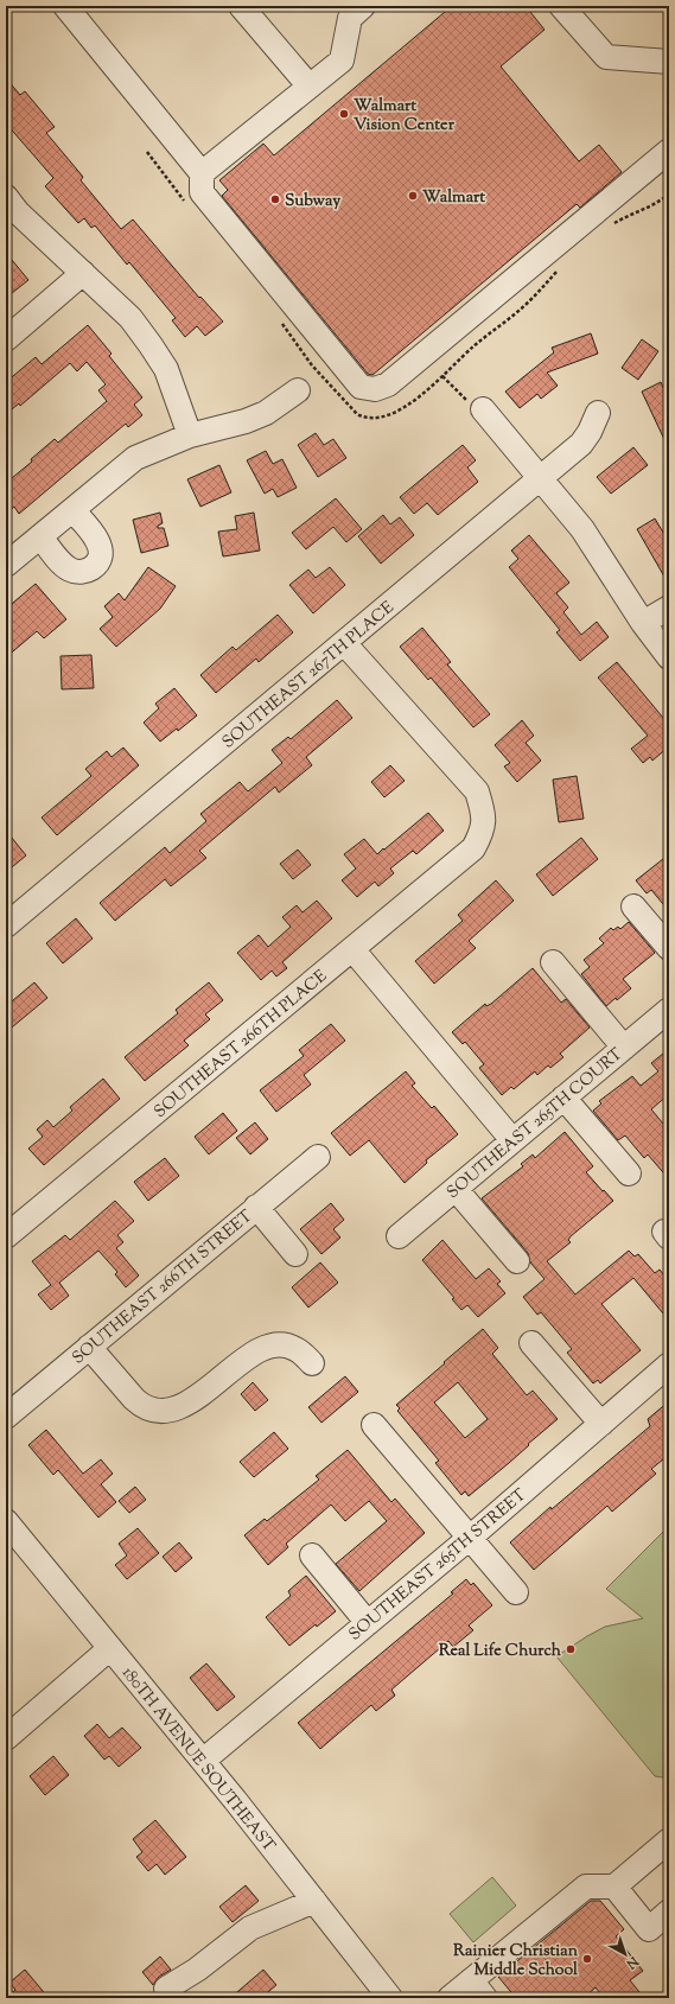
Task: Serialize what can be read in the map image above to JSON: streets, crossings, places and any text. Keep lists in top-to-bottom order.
{
  "streets": {
    "street": [
      "SOUTHEAST 267TH PLACE",
      "SOUTHEAST 266TH PLACE",
      "SOUTHEAST 265TH COURT",
      "SOUTHEAST 266TH STREET",
      "SOUTHEAST 265TH STREET",
      "180TH AVENUE SOUTHEAST"
    ]
  },
  "crossings": [
    ["SOUTHEAST 267TH PLACE", "SOUTHEAST 266TH PLACE"],
    ["SOUTHEAST 265TH STREET", "180TH AVENUE SOUTHEAST"]
  ],
  "places": [
    "Walmart Vision Center",
    "Walmart",
    "Subway",
    "Real Life Church",
    "Rainier Christian Middle School"
  ],
  "north": "bottom right"
}
